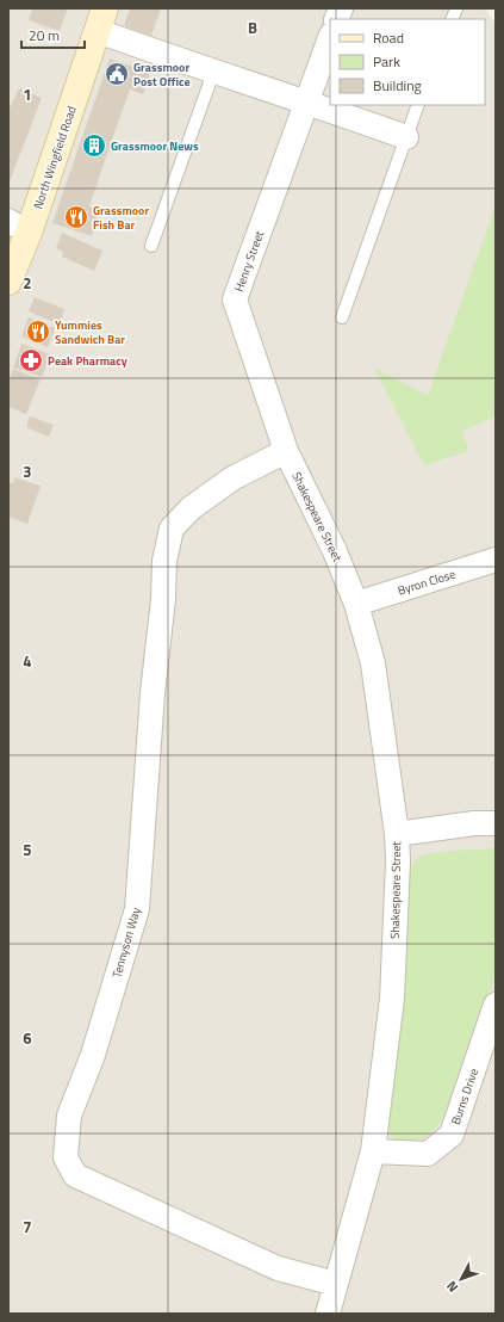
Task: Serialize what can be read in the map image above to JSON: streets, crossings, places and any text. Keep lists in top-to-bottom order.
{
  "streets": {
    "main road": ["North Wingfield Road"],
    "street": [
      "Henry Street",
      "Shakespeare Street",
      "Byron Close",
      "Tennyson Way",
      "Burns Drive"
    ]
  },
  "crossings": [
    ["Henry Street", "Shakespeare Street"],
    ["Henry Street", "Tennyson Way"],
    ["Shakespeare Street", "Byron Close"],
    ["Shakespeare Street", "Tennyson Way"],
    ["Shakespeare Street", "Burns Drive"]
  ],
  "places": {
    "public building": ["Grassmoor Post Office"],
    "building": ["Grassmoor News"],
    "restaurant": ["Grassmoor Fish Bar", "Yummies Sandwich Bar"],
    "pharmacy": ["Peak Pharmacy"]
  },
  "legend": ["Road", "Park", "Building"],
  "scale_bar": "20 m",
  "north": "bottom left",
  "grid": {
    "columns": ["B"],
    "rows": [
      "1",
      "2",
      "3",
      "4",
      "5",
      "6",
      "7"
    ]
  }
}
